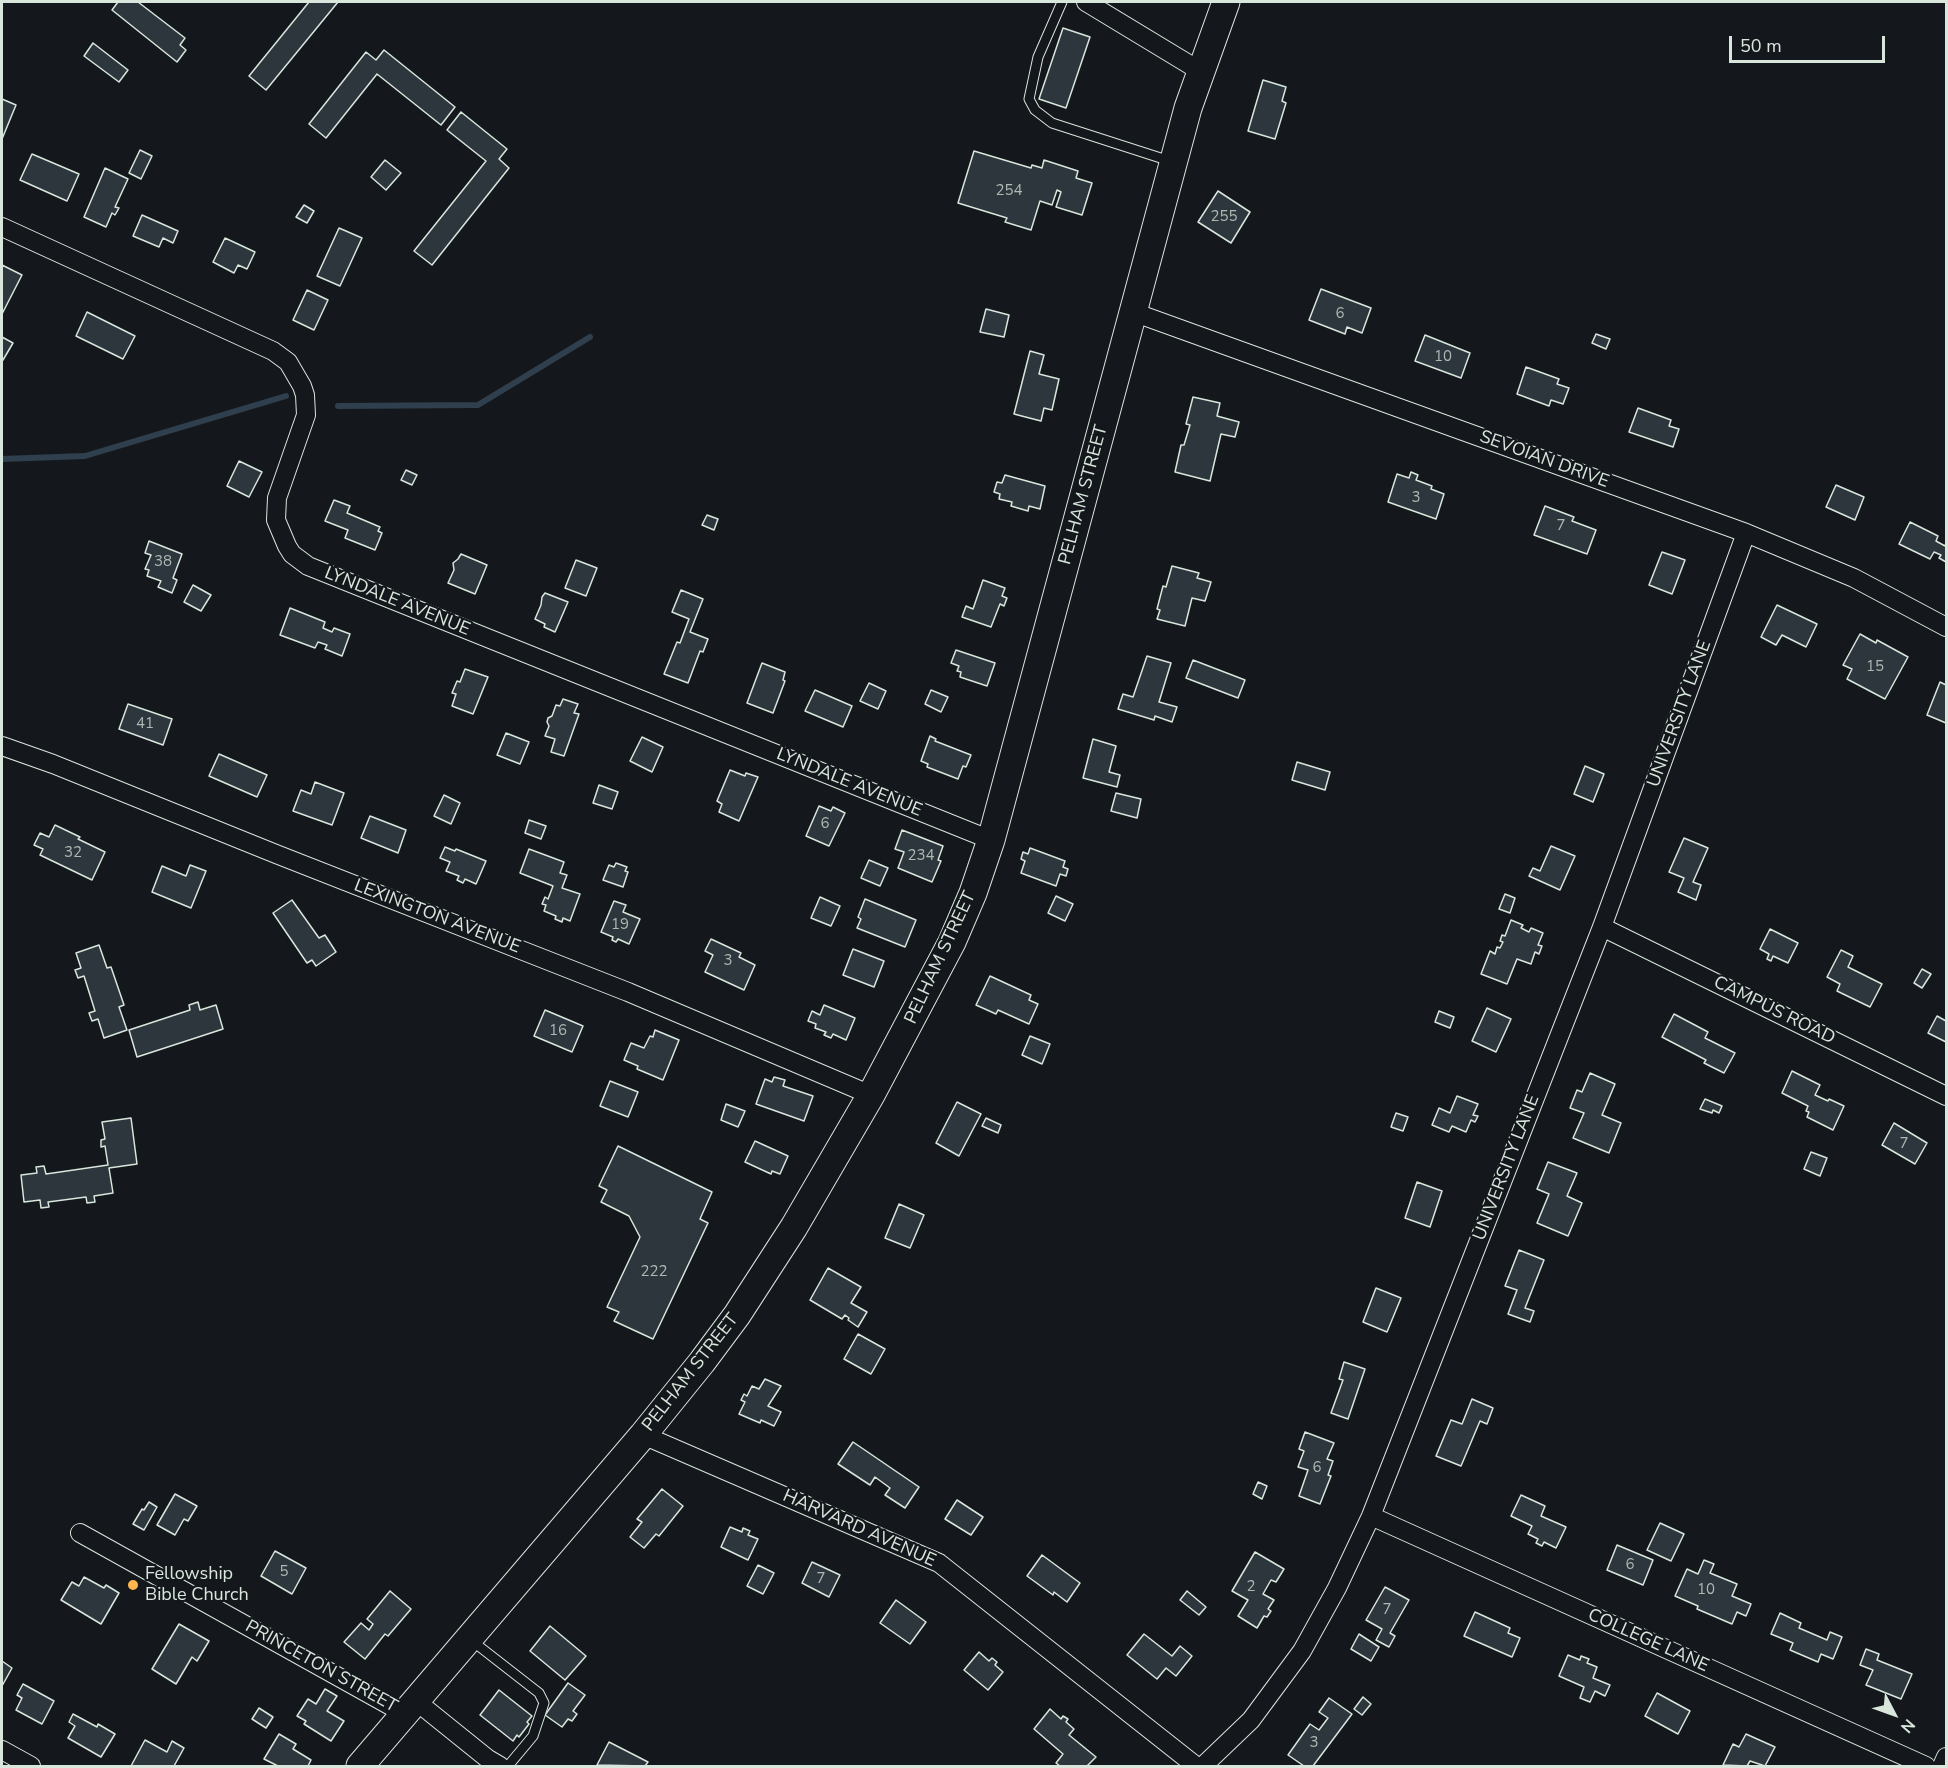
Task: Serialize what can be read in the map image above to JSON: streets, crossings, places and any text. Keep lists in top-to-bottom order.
{
  "streets": {
    "street": [
      "SEVOIAN DRIVE",
      "PELHAM STREET",
      "LYNDALE AVENUE",
      "UNIVERSITY LANE",
      "LEXINGTON AVENUE",
      "CAMPUS ROAD",
      "HARVARD AVENUE",
      "COLLEGE LANE",
      "PRINCETON STREET"
    ]
  },
  "crossings": [
    ["SEVOIAN DRIVE", "PELHAM STREET"],
    ["SEVOIAN DRIVE", "UNIVERSITY LANE"],
    ["PELHAM STREET", "LYNDALE AVENUE"],
    ["PELHAM STREET", "LEXINGTON AVENUE"],
    ["PELHAM STREET", "HARVARD AVENUE"],
    ["PELHAM STREET", "PRINCETON STREET"],
    ["UNIVERSITY LANE", "CAMPUS ROAD"],
    ["UNIVERSITY LANE", "COLLEGE LANE"]
  ],
  "places": ["Fellowship Bible Church"],
  "house_numbers": [
    "254",
    "255",
    "6",
    "10",
    "3",
    "7",
    "38",
    "15",
    "41",
    "6",
    "32",
    "234",
    "19",
    "3",
    "16",
    "7",
    "222",
    "6",
    "6",
    "5",
    "7",
    "2",
    "10",
    "7",
    "3"
  ],
  "scale_bar": "50 m",
  "north": "bottom right"
}
